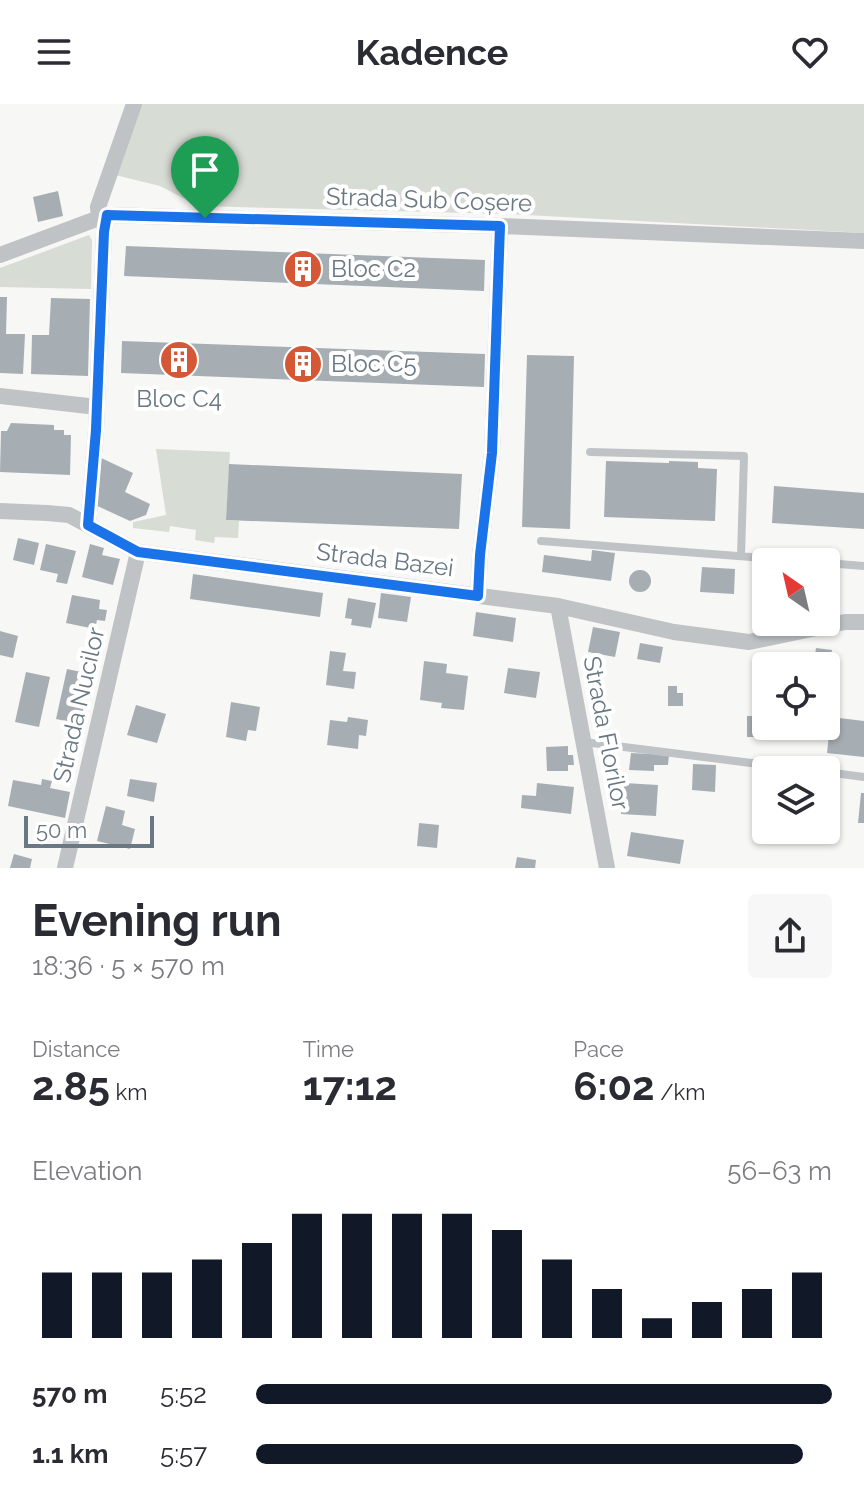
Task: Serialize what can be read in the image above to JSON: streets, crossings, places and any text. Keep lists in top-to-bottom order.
{
  "streets": {
    "street": [
      "Strada Sub Coșere",
      "Strada Bazei",
      "Strada Nucilor",
      "Strada Florilor"
    ]
  },
  "crossings": [
    ["Strada Bazei", "Strada Nucilor"],
    ["Strada Bazei", "Strada Florilor"]
  ],
  "places": {
    "building": ["Bloc C2", "Bloc C4", "Bloc C5"]
  },
  "scale_bar": "50 m",
  "north": "top left",
  "page": {
    "header": "Kadence",
    "scale": "50 m",
    "heading": ["Evening run", "18:36 · 5 × 570 m"],
    "stats": [
      ["Distance", "2.85 km"],
      ["Time", "17:12"],
      ["Pace", "6:02 /km"]
    ],
    "chart": ["Elevation", "56–63 m"],
    "list": [
      {
        "name": "570 m",
        "note": "5:52"
      },
      {
        "name": "1.1 km",
        "note": "5:57"
      }
    ]
  }
}
